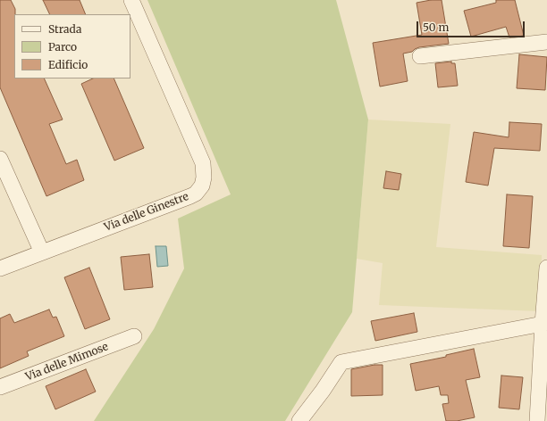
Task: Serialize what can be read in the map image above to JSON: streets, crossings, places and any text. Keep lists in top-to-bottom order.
{
  "streets": {
    "street": ["Via delle Ginestre", "Via delle Mimose"]
  },
  "legend": ["Strada", "Parco", "Edificio"],
  "scale_bar": "50 m"
}
